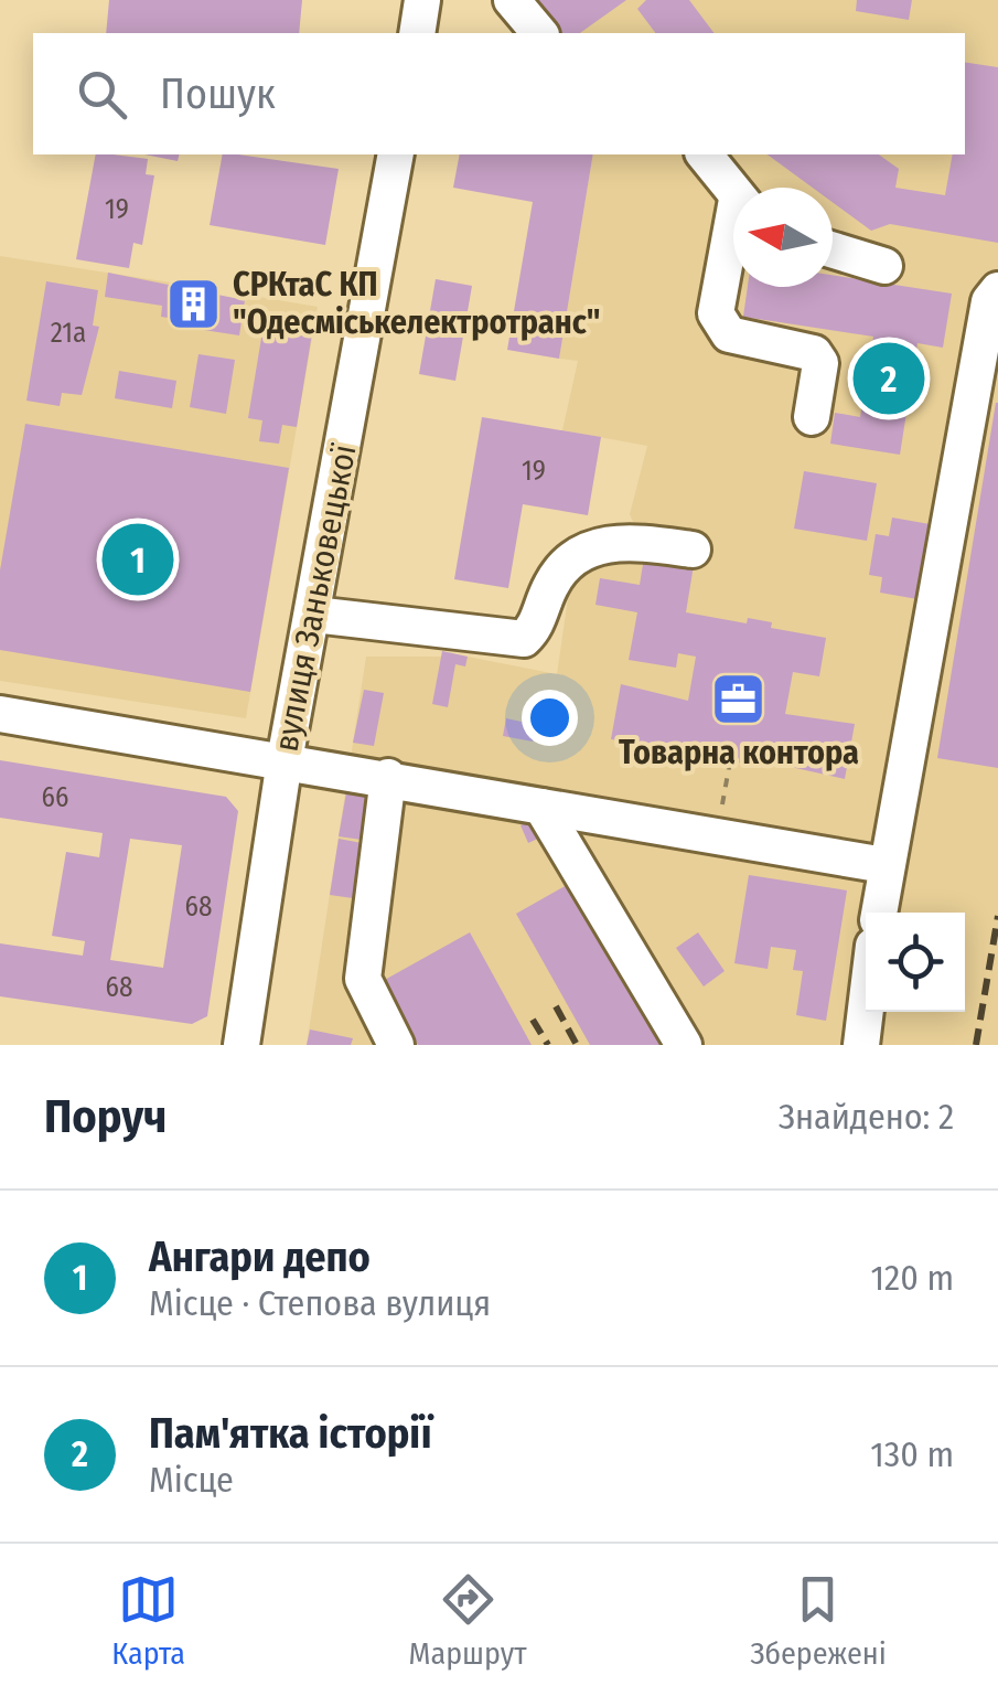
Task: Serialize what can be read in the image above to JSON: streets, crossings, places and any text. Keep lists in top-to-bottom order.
{
  "streets": {
    "street": ["вулиця Заньковецької"]
  },
  "places": {
    "building": ["СРКтаС КП \"Одесміськелектротранс\""],
    "office": ["Товарна контора"]
  },
  "house_numbers": [
    "19",
    "21а",
    "19",
    "66",
    "68",
    "68"
  ],
  "north": "left",
  "page": {
    "search": "Пошук",
    "pins": ["2", "1"],
    "heading": ["Поруч", "Знайдено: 2"],
    "list": [
      {
        "mark": "1",
        "name": "Ангари депо",
        "note": "Місце · Степова вулиця",
        "value": "120 m"
      },
      {
        "mark": "2",
        "name": "Пам'ятка історії",
        "note": "Місце",
        "value": "130 m"
      }
    ],
    "nav": ["Карта", "Маршрут", "Збережені"]
  }
}
